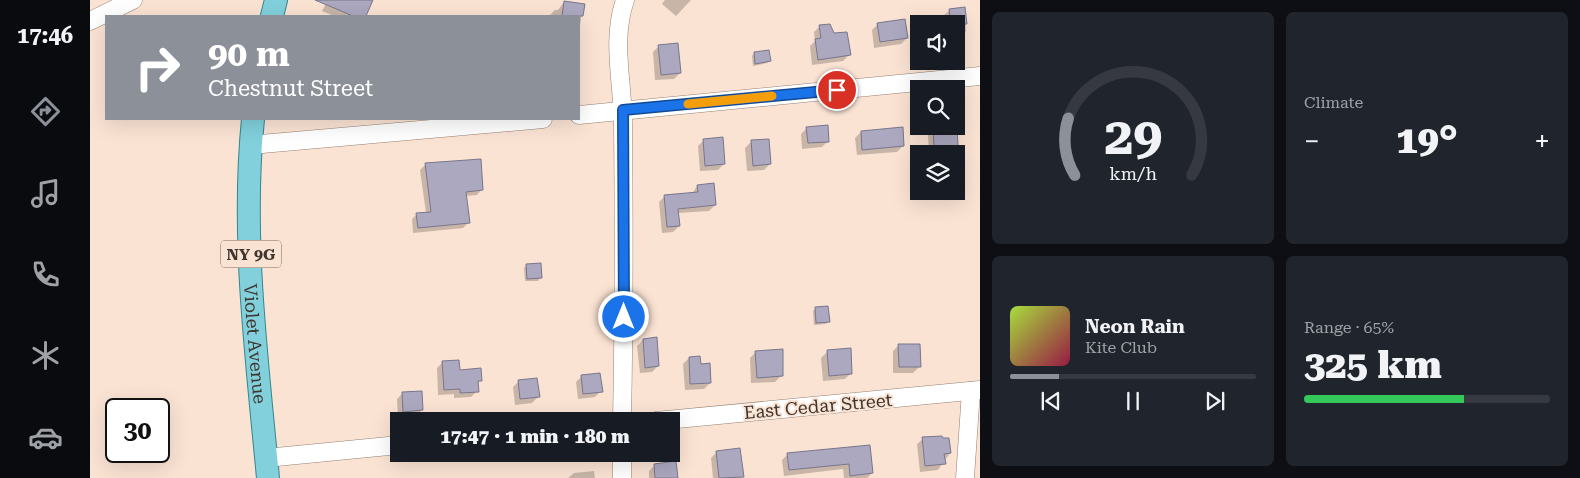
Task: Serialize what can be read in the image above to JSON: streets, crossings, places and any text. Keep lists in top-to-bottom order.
{
  "streets": {
    "main road": ["NY 9G", "Violet Avenue"],
    "street": ["East Cedar Street"]
  },
  "page": {
    "tabs": "17:46",
    "tile": [
      "Climate",
      ["Range · 65%", "325 km"]
    ],
    "turn": ["90 m", "Chestnut Street"],
    "heat": ["−", "19°", "+"],
    "song": ["Neon Rain", "Kite Club"],
    "limit": "30",
    "trip": "17:47 · 1 min · 180 m",
    "gauge": ["29", "km/h"]
  }
}
